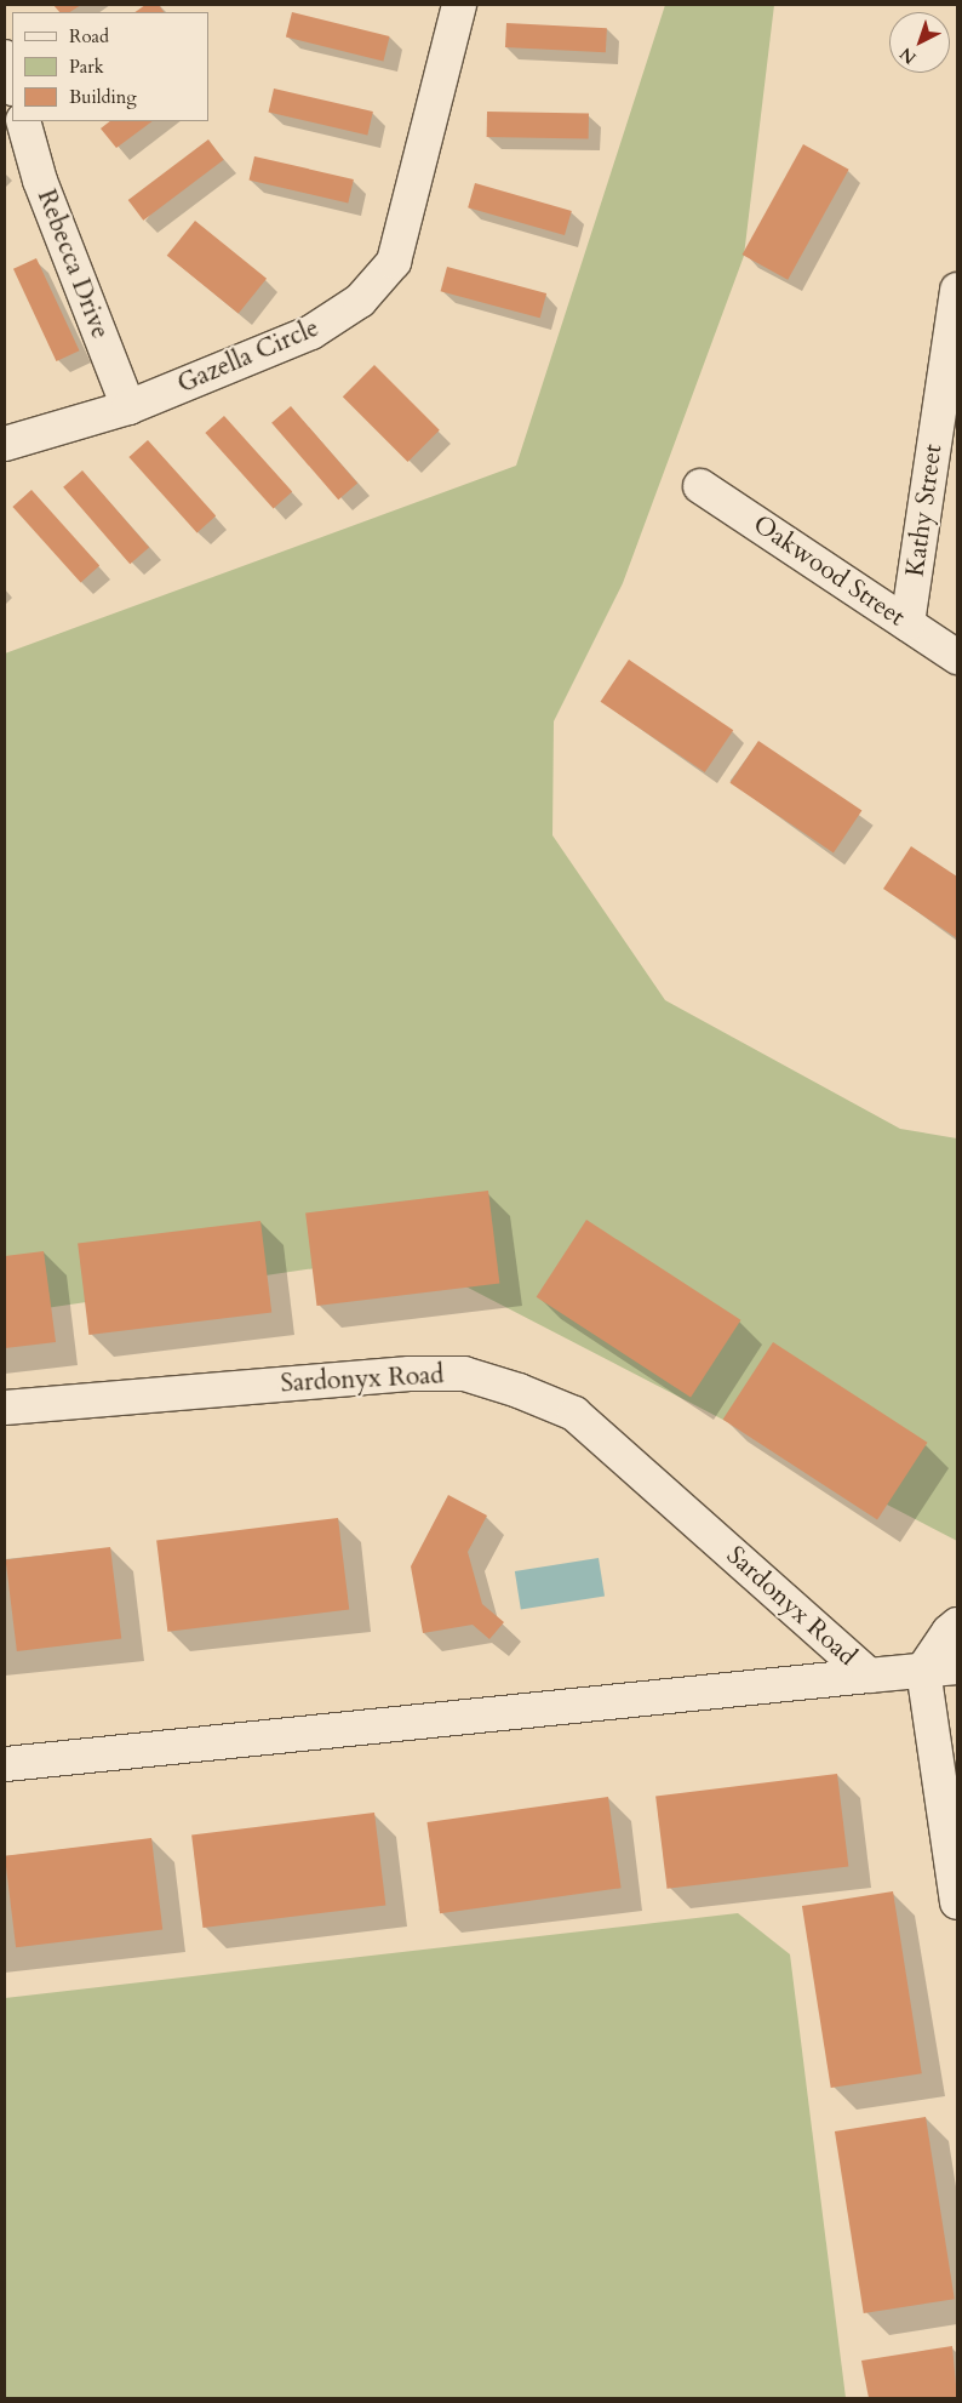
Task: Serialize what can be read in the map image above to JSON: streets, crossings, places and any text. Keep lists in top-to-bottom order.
{
  "streets": {
    "street": [
      "Rebecca Drive",
      "Gazella Circle",
      "Kathy Street",
      "Oakwood Street",
      "Sardonyx Road"
    ]
  },
  "crossings": [
    ["Rebecca Drive", "Gazella Circle"],
    ["Kathy Street", "Oakwood Street"]
  ],
  "legend": ["Road", "Park", "Building"],
  "north": "bottom left"
}
